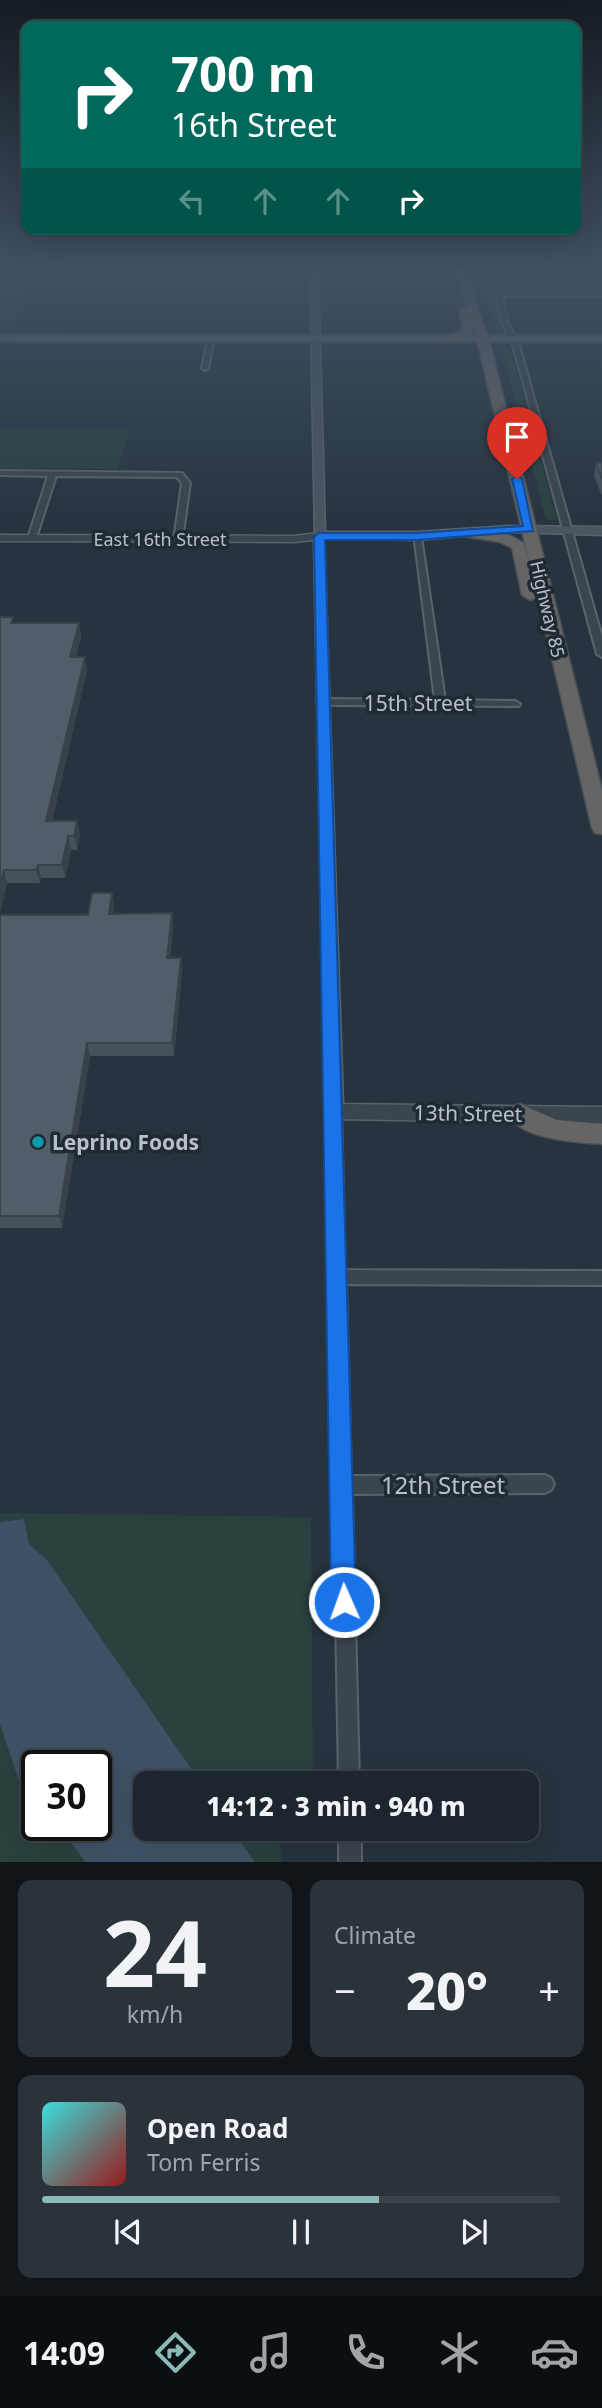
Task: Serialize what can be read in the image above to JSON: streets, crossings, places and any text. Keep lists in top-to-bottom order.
{
  "streets": {
    "highway": ["Highway 85"],
    "street": [
      "East 16th Street",
      "15th Street",
      "13th Street",
      "12th Street"
    ]
  },
  "places": ["Leprino Foods"],
  "page": {
    "turn": ["700 m", "16th Street"],
    "limit": "30",
    "trip": "14:12 · 3 min · 940 m",
    "tile": [
      ["24", "km/h"],
      "Climate"
    ],
    "heat": ["−", "20°", "+"],
    "song": ["Open Road", "Tom Ferris"],
    "tabs": "14:09"
  }
}
